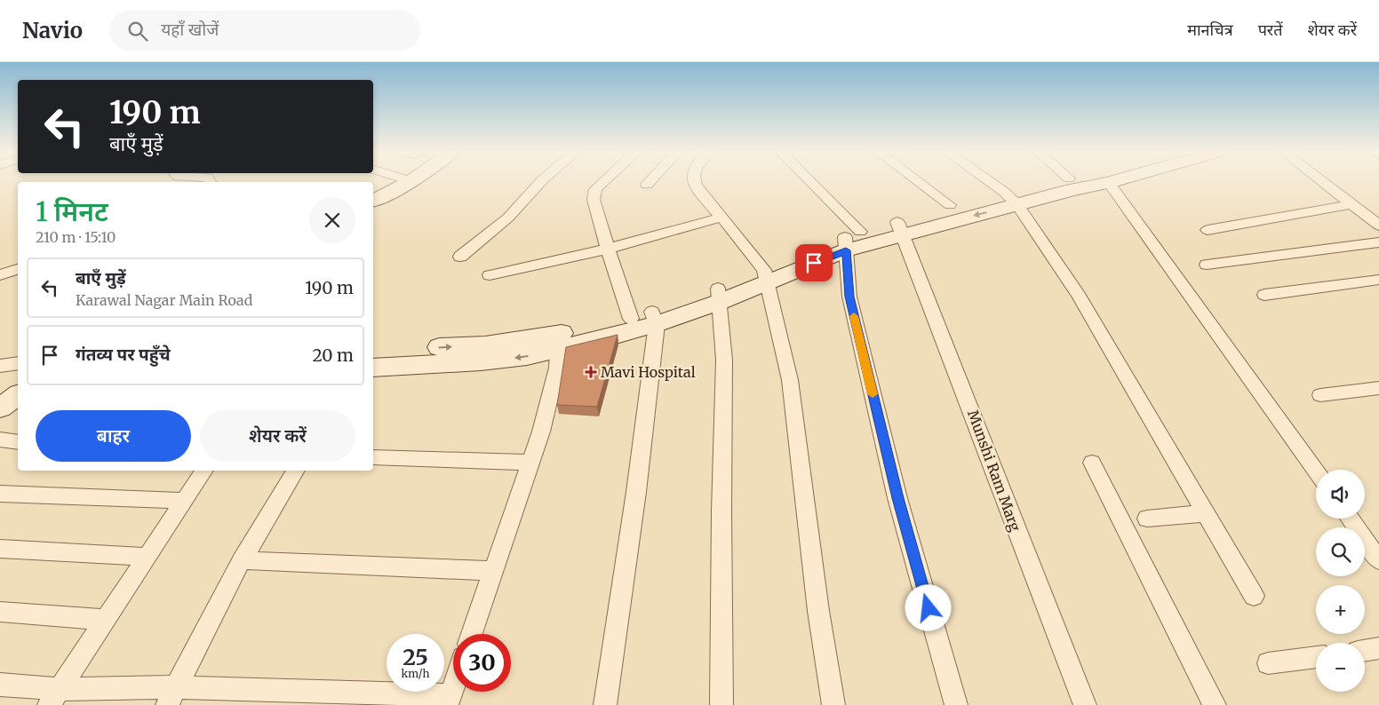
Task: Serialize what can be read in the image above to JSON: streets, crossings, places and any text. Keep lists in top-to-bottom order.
{
  "streets": {
    "street": ["Munshi Ram Marg"]
  },
  "places": {
    "health": ["Mavi Hospital"]
  },
  "page": {
    "header": "Navio",
    "search": "यहाँ खोजें",
    "nav": ["मानचित्र", "परतें", "शेयर करें"],
    "turn": ["190 m", "बाएँ मुड़ें"],
    "heading": ["1 मिनट", "210 m · 15:10"],
    "list": [
      {
        "name": "बाएँ मुड़ें",
        "note": "Karawal Nagar Main Road",
        "value": "190 m"
      },
      {
        "name": "गंतव्य पर पहुँचे",
        "value": "20 m"
      }
    ],
    "buttons": ["बाहर", "शेयर करें"],
    "map_buttons": ["+", "−"],
    "speed": "25 km/h",
    "limit": "30"
  }
}
